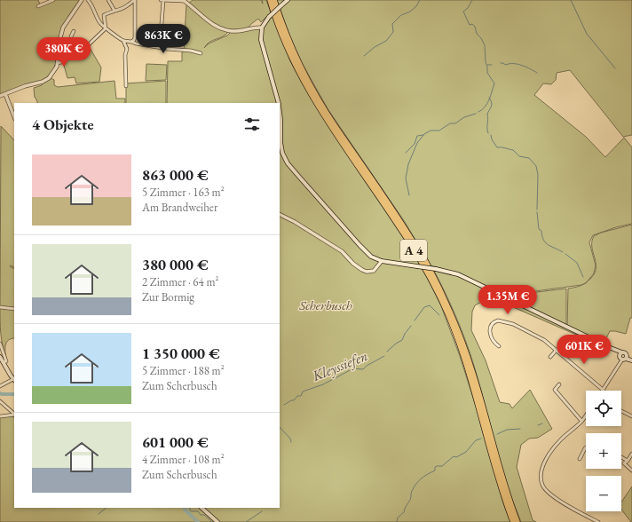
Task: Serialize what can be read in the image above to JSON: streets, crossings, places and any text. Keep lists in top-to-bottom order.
{
  "streets": {
    "highway": ["A 4"]
  },
  "water": ["Kleyssiefen"],
  "parks": ["Scherbusch"],
  "page": {
    "price": [
      "863K €",
      "380K €",
      "1.35M €",
      "601K €"
    ],
    "heading": "4 Objekte",
    "list": [
      {
        "name": "863 000 €",
        "note": "5 Zimmer · 163 m² · Am Brandweiher"
      },
      {
        "name": "380 000 €",
        "note": "2 Zimmer · 64 m² · Zur Bormig"
      },
      {
        "name": "1 350 000 €",
        "note": "5 Zimmer · 188 m² · Zum Scherbusch"
      },
      {
        "name": "601 000 €",
        "note": "4 Zimmer · 108 m² · Zum Scherbusch"
      }
    ],
    "map_buttons": ["+", "−"]
  }
}
